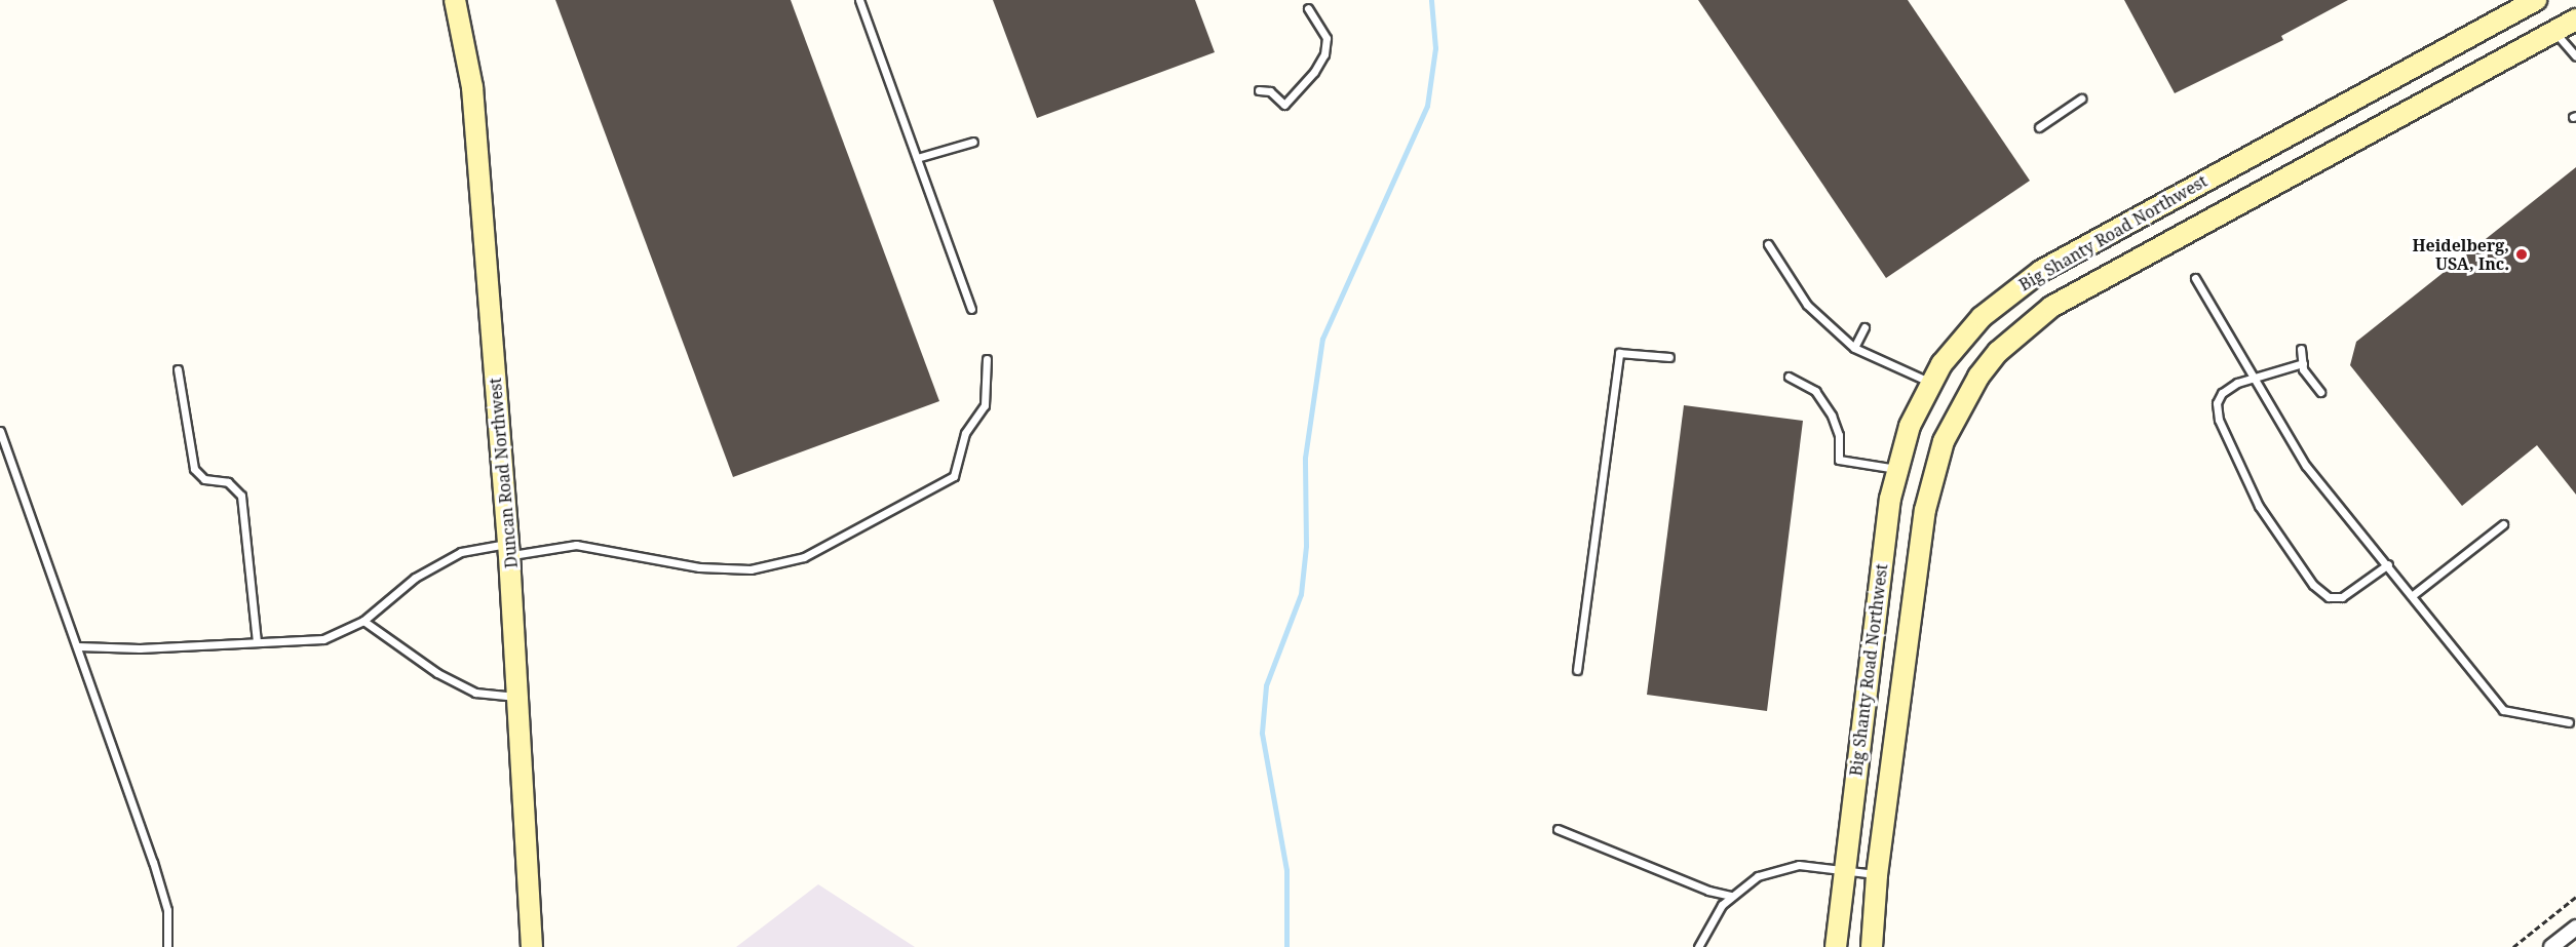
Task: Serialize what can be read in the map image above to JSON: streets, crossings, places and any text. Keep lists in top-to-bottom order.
{
  "streets": {
    "street": ["Big Shanty Road Northwest", "Duncan Road Northwest"]
  },
  "places": ["Heidelberg, USA, Inc."]
}
